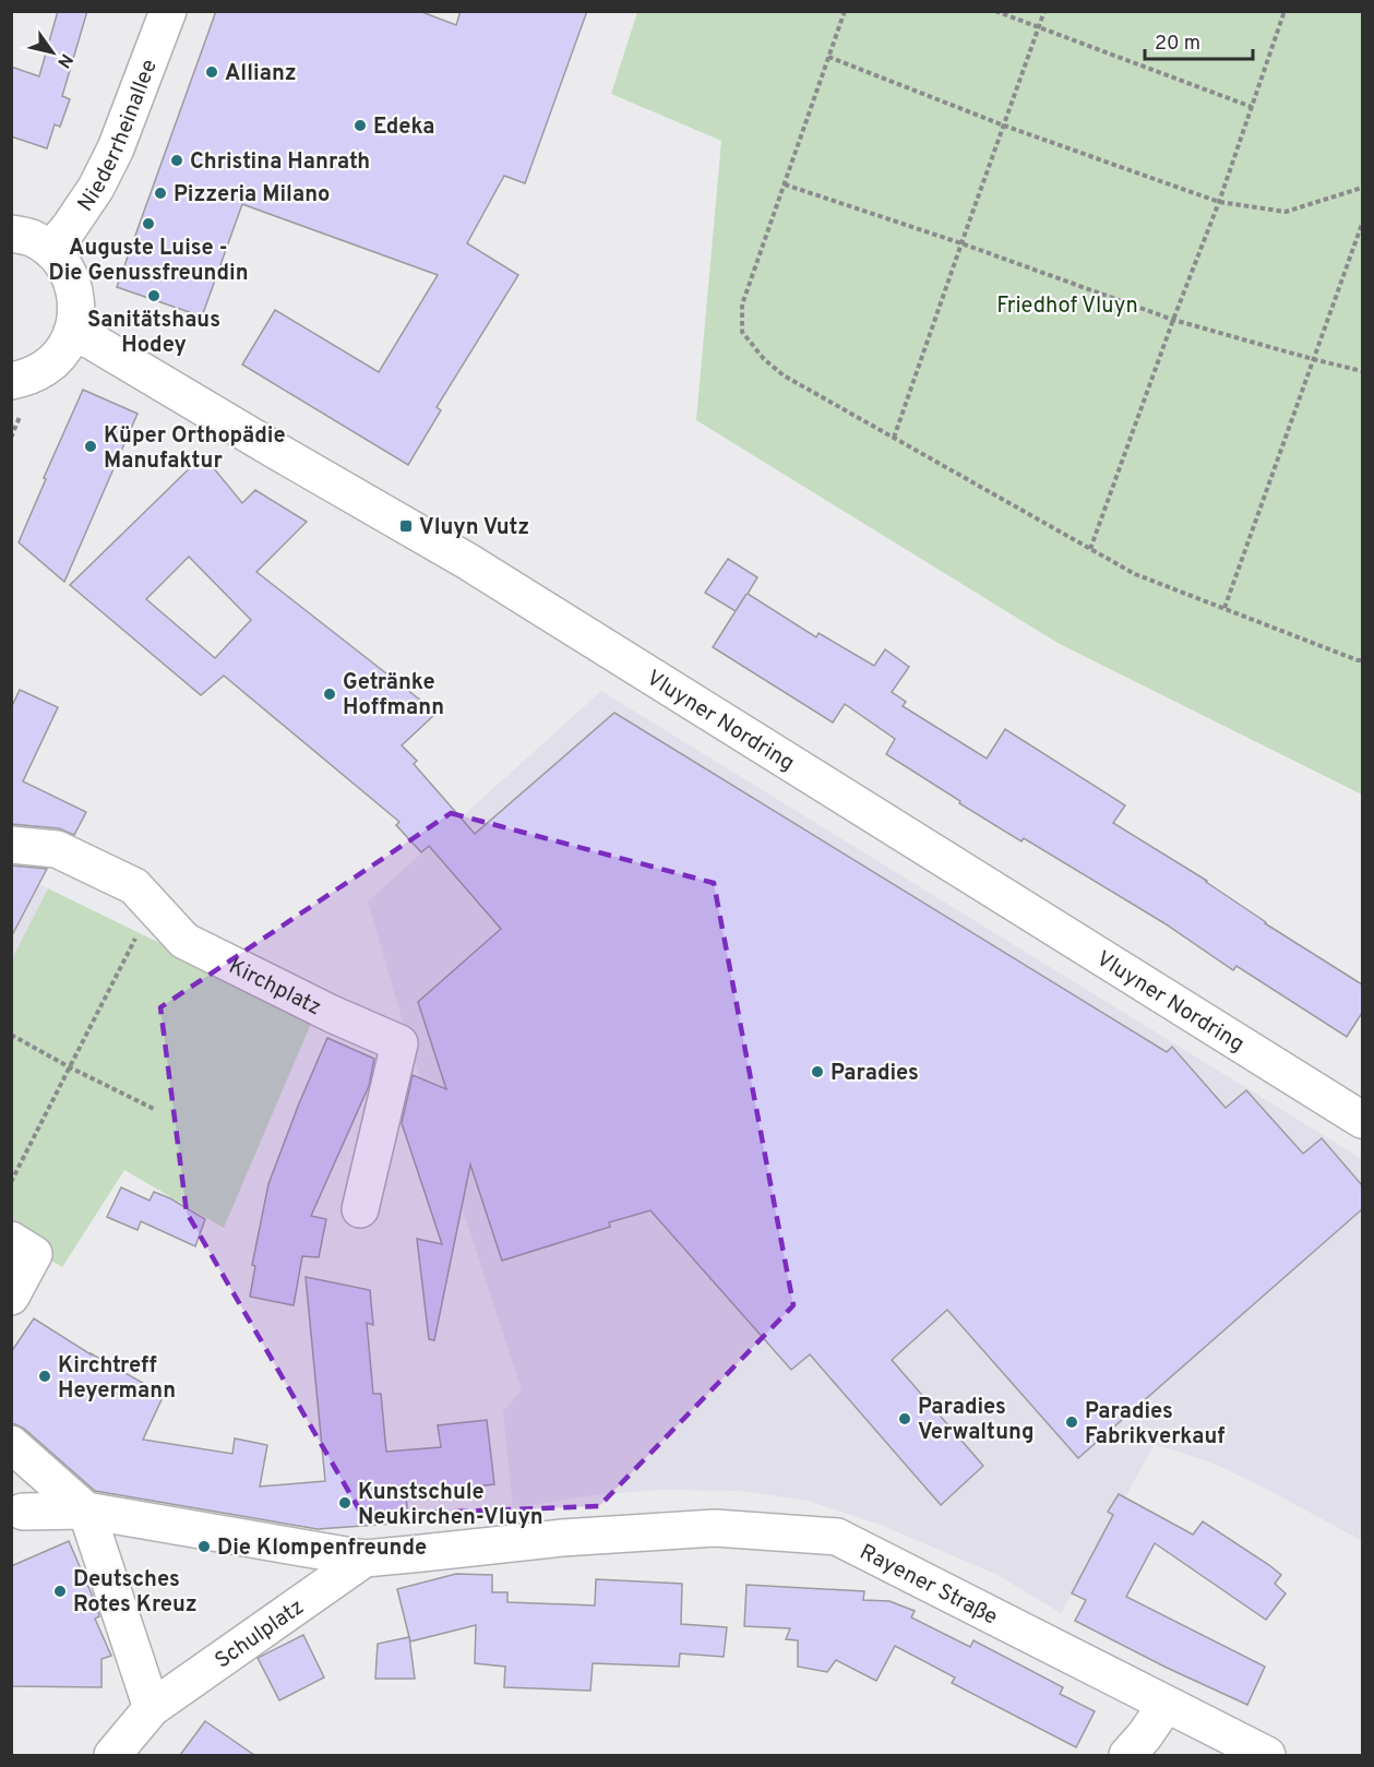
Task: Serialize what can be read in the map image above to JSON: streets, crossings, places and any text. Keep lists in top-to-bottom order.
{
  "streets": {
    "street": [
      "Niederrheinallee",
      "Vluyner Nordring",
      "Kirchplatz",
      "Rayener Straße",
      "Schulplatz"
    ]
  },
  "crossings": [
    ["Rayener Straße", "Schulplatz"]
  ],
  "parks": ["Friedhof Vluyn"],
  "places": {
    "other": [
      "Allianz",
      "Edeka",
      "Christina Hanrath",
      "Pizzeria Milano",
      "Auguste Luise - Die Genussfreundin",
      "Sanitätshaus Hodey",
      "Küper Orthopädie Manufaktur",
      "Getränke Hoffmann",
      "Paradies",
      "Kirchtreff Heyermann",
      "Paradies Verwaltung",
      "Paradies Fabrikverkauf",
      "Kunstschule Neukirchen-Vluyn",
      "Die Klompenfreunde",
      "Deutsches Rotes Kreuz"
    ],
    "transit": ["Vluyn Vutz"]
  },
  "scale_bar": "20 m",
  "north": "bottom right"
}
